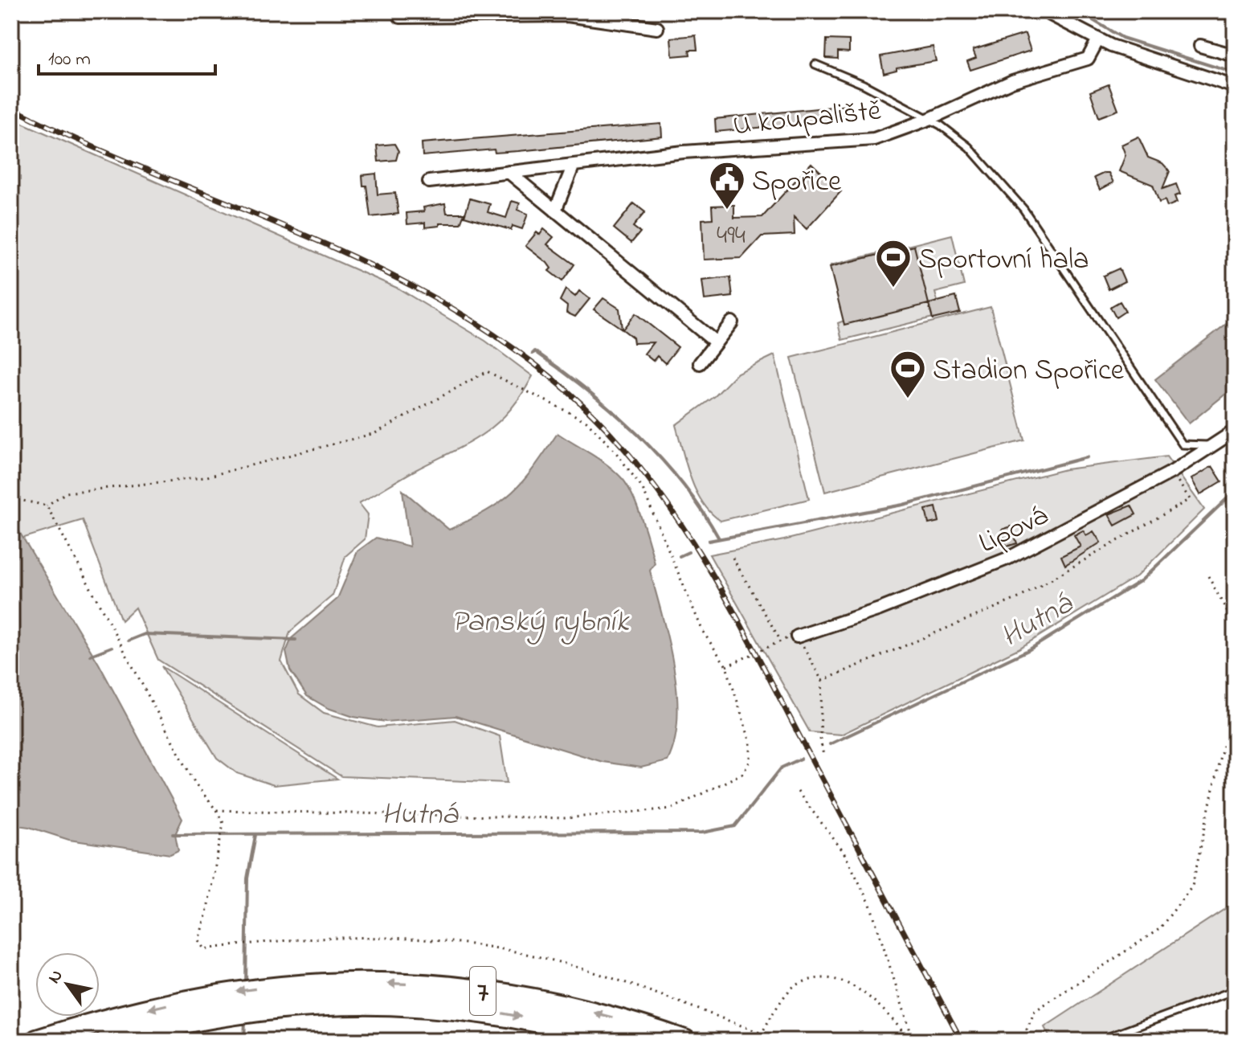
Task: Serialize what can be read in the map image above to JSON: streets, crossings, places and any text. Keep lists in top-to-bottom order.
{
  "streets": {
    "highway": ["7"],
    "street": ["U koupaliště", "Lipová"]
  },
  "water": ["Hutná", "Panský rybník"],
  "places": {
    "public building": ["Spořice"],
    "sports": ["Sportovní hala", "Stadion Spořice"]
  },
  "house_numbers": ["494"],
  "scale_bar": "100 m",
  "north": "top left"
}
